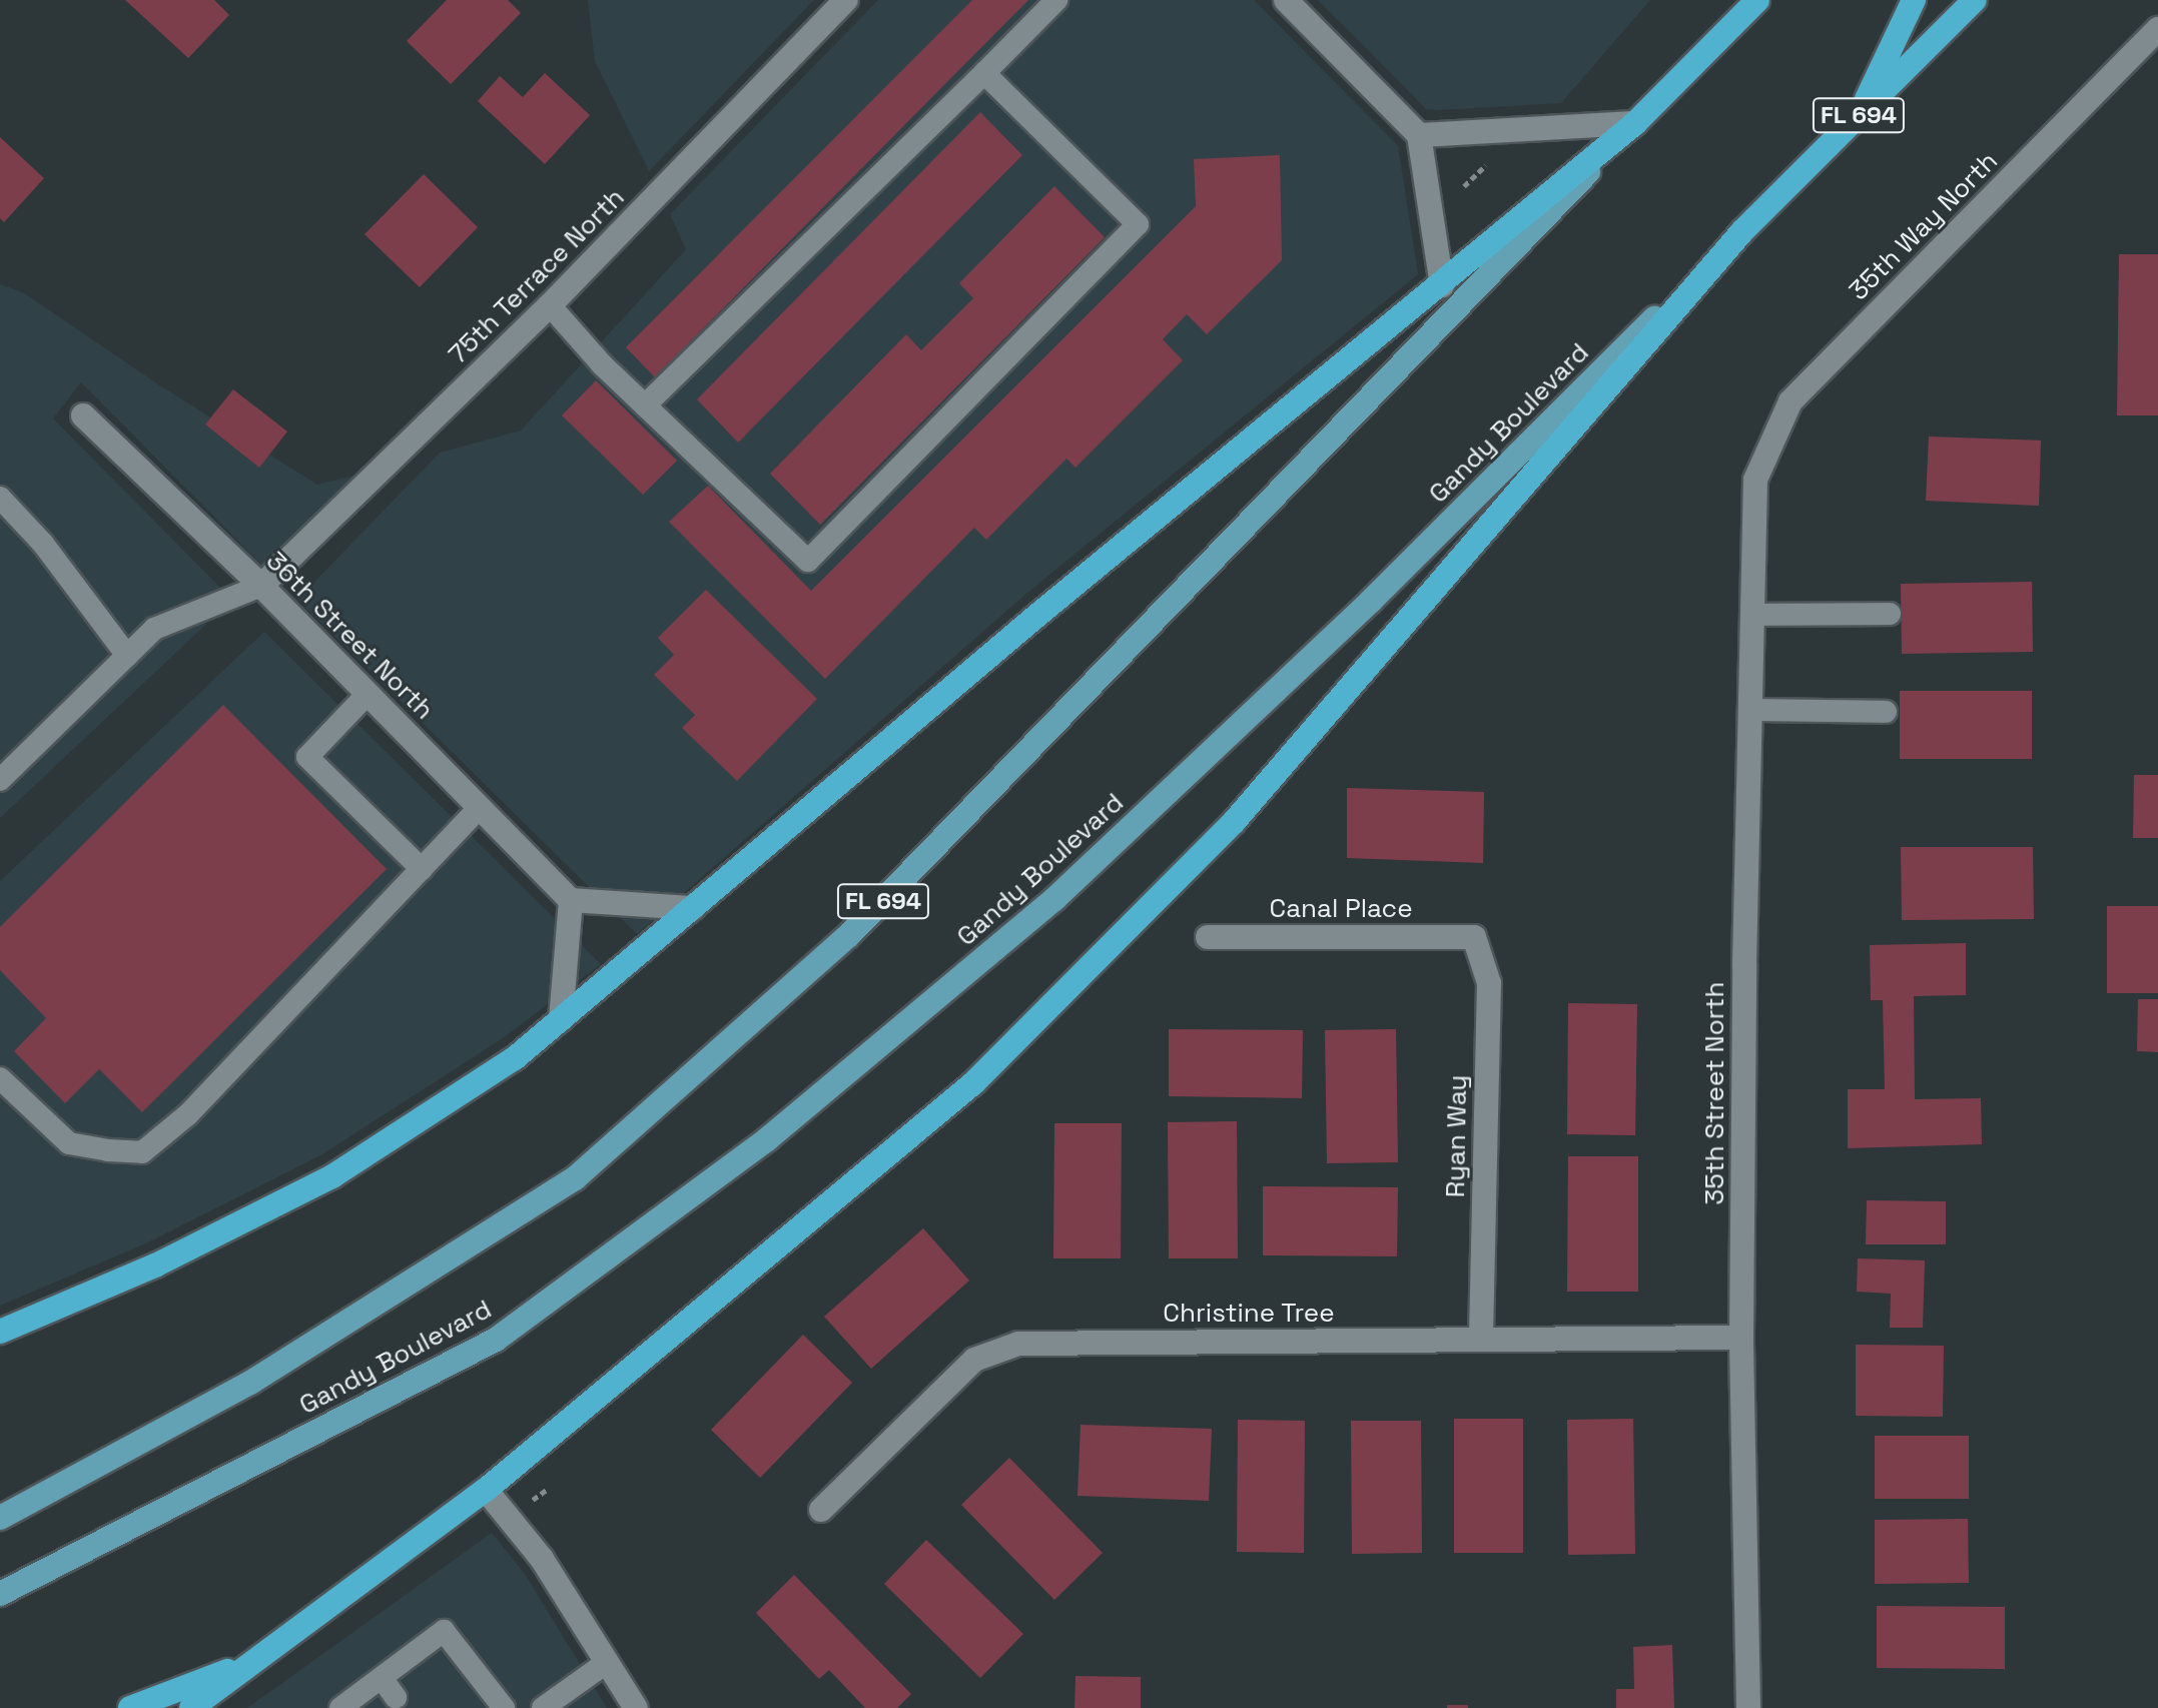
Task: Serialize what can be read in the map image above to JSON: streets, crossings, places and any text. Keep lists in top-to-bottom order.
{
  "streets": {
    "highway": ["FL 694", "Gandy Boulevard"],
    "street": [
      "35th Way North",
      "75th Terrace North",
      "36th Street North",
      "Canal Place",
      "35th Street North",
      "Ryan Way",
      "Christine Tree"
    ]
  },
  "crossings": [
    ["35th Way North", "35th Street North"],
    ["75th Terrace North", "36th Street North"],
    ["Canal Place", "Ryan Way"],
    ["35th Street North", "Christine Tree"],
    ["Ryan Way", "Christine Tree"]
  ]
}
